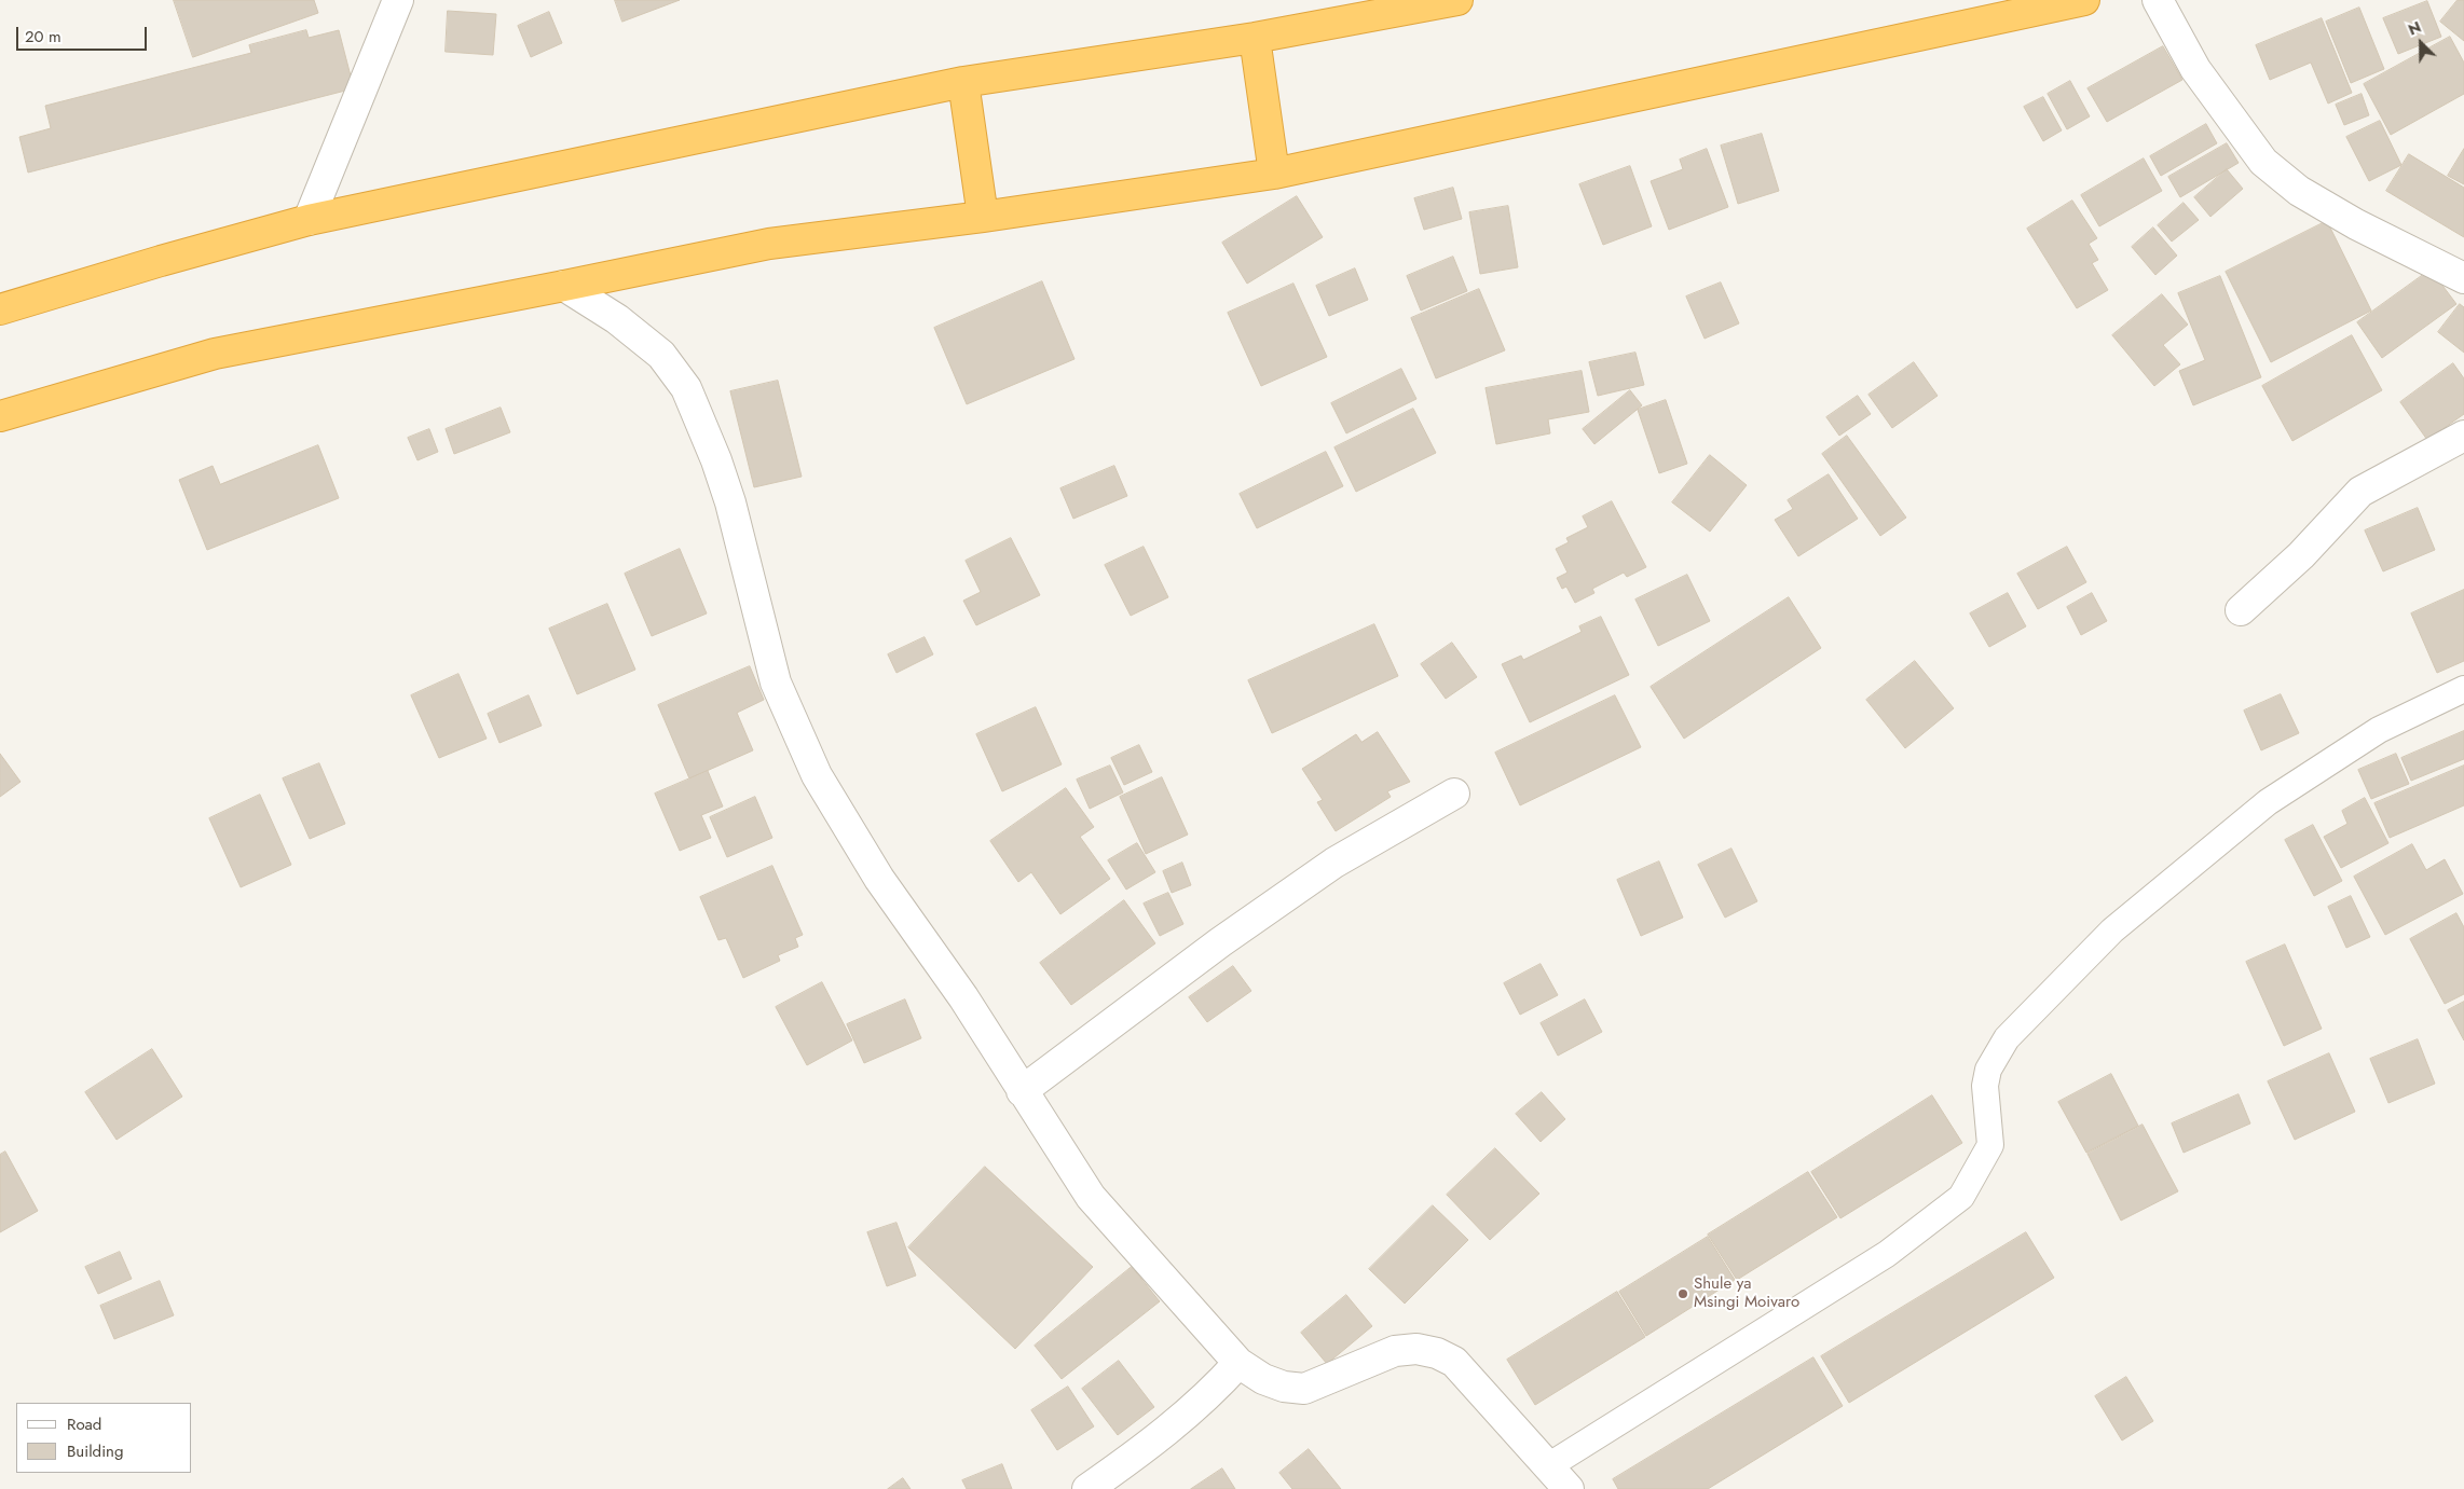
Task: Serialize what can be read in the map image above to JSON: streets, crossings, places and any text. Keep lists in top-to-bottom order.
{
  "places": ["Shule ya Msingi Moivaro"],
  "legend": ["Road", "Building"],
  "scale_bar": "20 m",
  "north": "top left"
}
